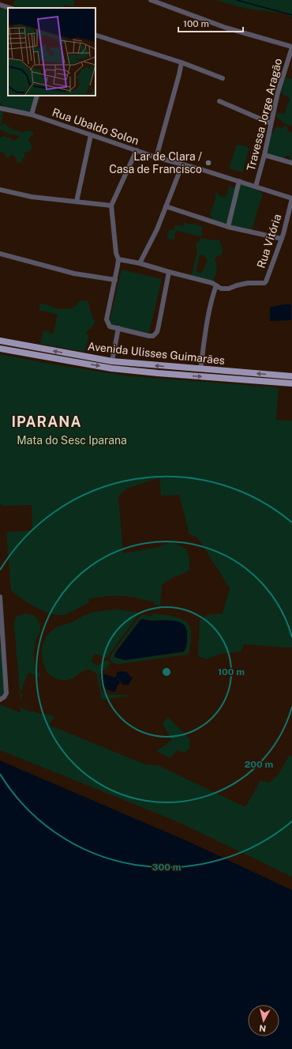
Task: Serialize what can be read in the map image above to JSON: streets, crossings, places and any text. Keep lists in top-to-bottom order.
{
  "streets": {
    "main road": ["Avenida Ulisses Guimarães"],
    "street": ["Travessa Jorge Aragão", "Rua Ubaldo Solon", "Rua Vitória"]
  },
  "crossings": [
    ["Travessa Jorge Aragão", "Rua Ubaldo Solon"],
    ["Rua Ubaldo Solon", "Rua Vitória"]
  ],
  "districts": ["IPARANA"],
  "parks": ["Mata do Sesc Iparana"],
  "places": ["Lar de Clara / Casa de Francisco"],
  "scale_bar": "100 m",
  "north": "bottom",
  "rings": ["100 m", "200 m", "300 m"]
}
